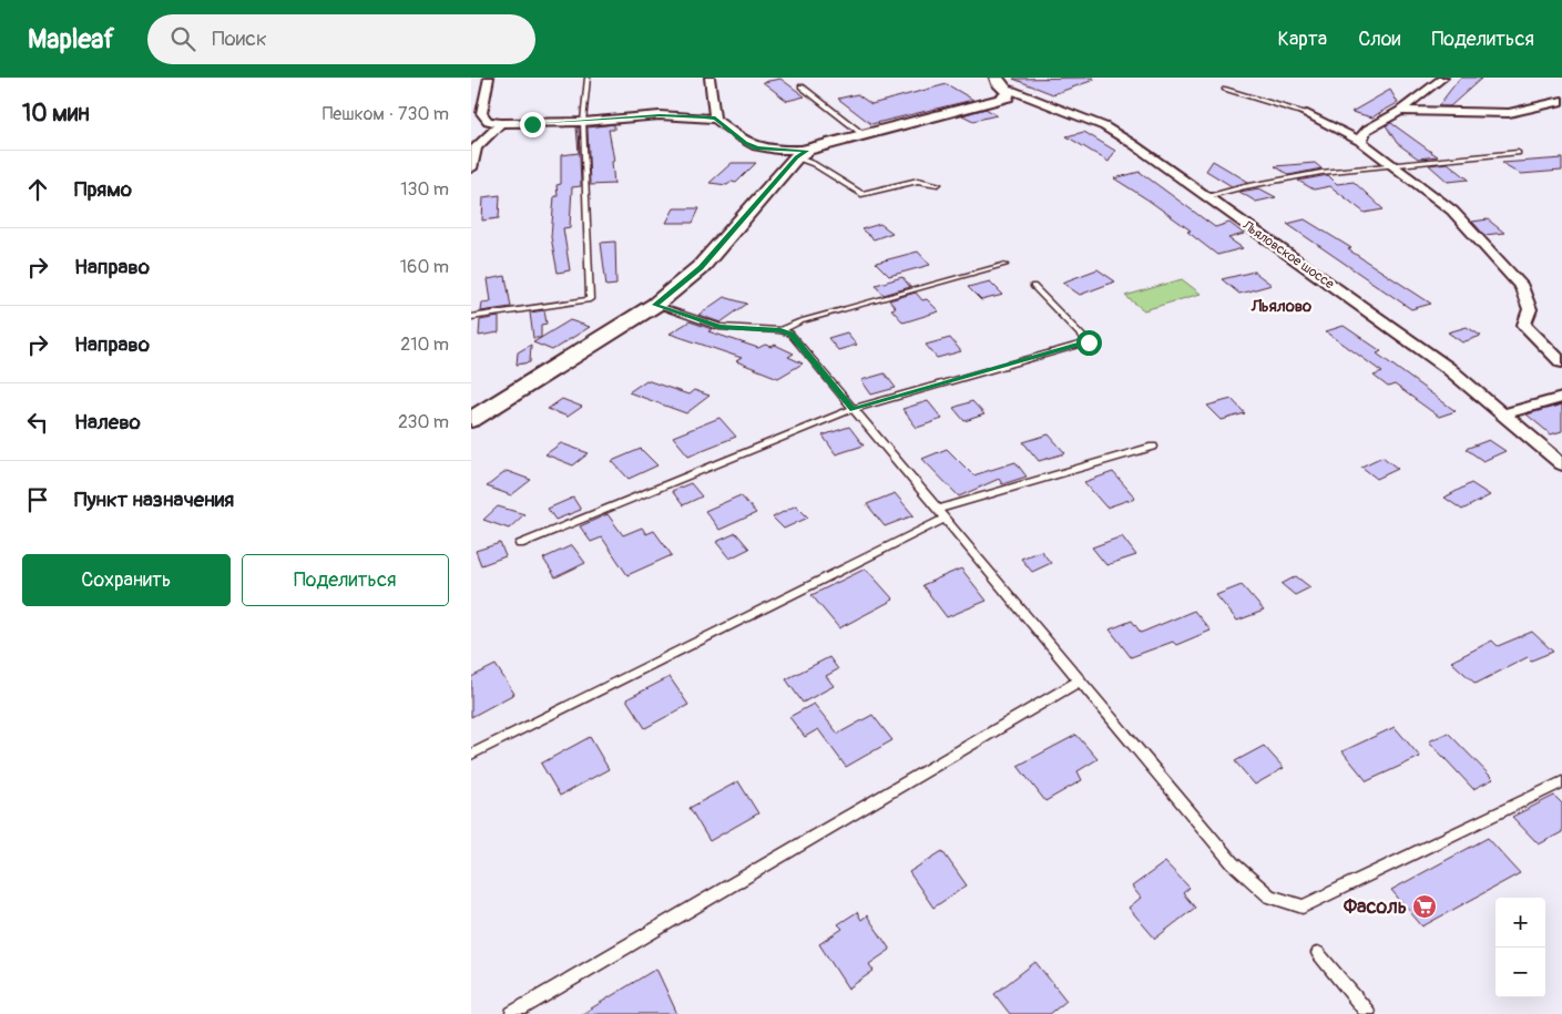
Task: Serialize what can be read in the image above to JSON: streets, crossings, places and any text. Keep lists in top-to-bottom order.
{
  "streets": {
    "street": ["Льяловское шоссе"]
  },
  "districts": ["Льялово"],
  "places": {
    "supermarket": ["Фасоль"]
  },
  "page": {
    "header": "Mapleaf",
    "search": "Поиск",
    "nav": ["Карта", "Слои", "Поделиться"],
    "heading": ["10 мин", "Пешком · 730 m"],
    "list": [
      ["Прямо", "130 m"],
      ["Направо", "160 m"],
      ["Направо", "210 m"],
      ["Налево", "230 m"],
      "Пункт назначения"
    ],
    "buttons": ["Сохранить", "Поделиться"],
    "map_buttons": ["+", "−"]
  }
}
